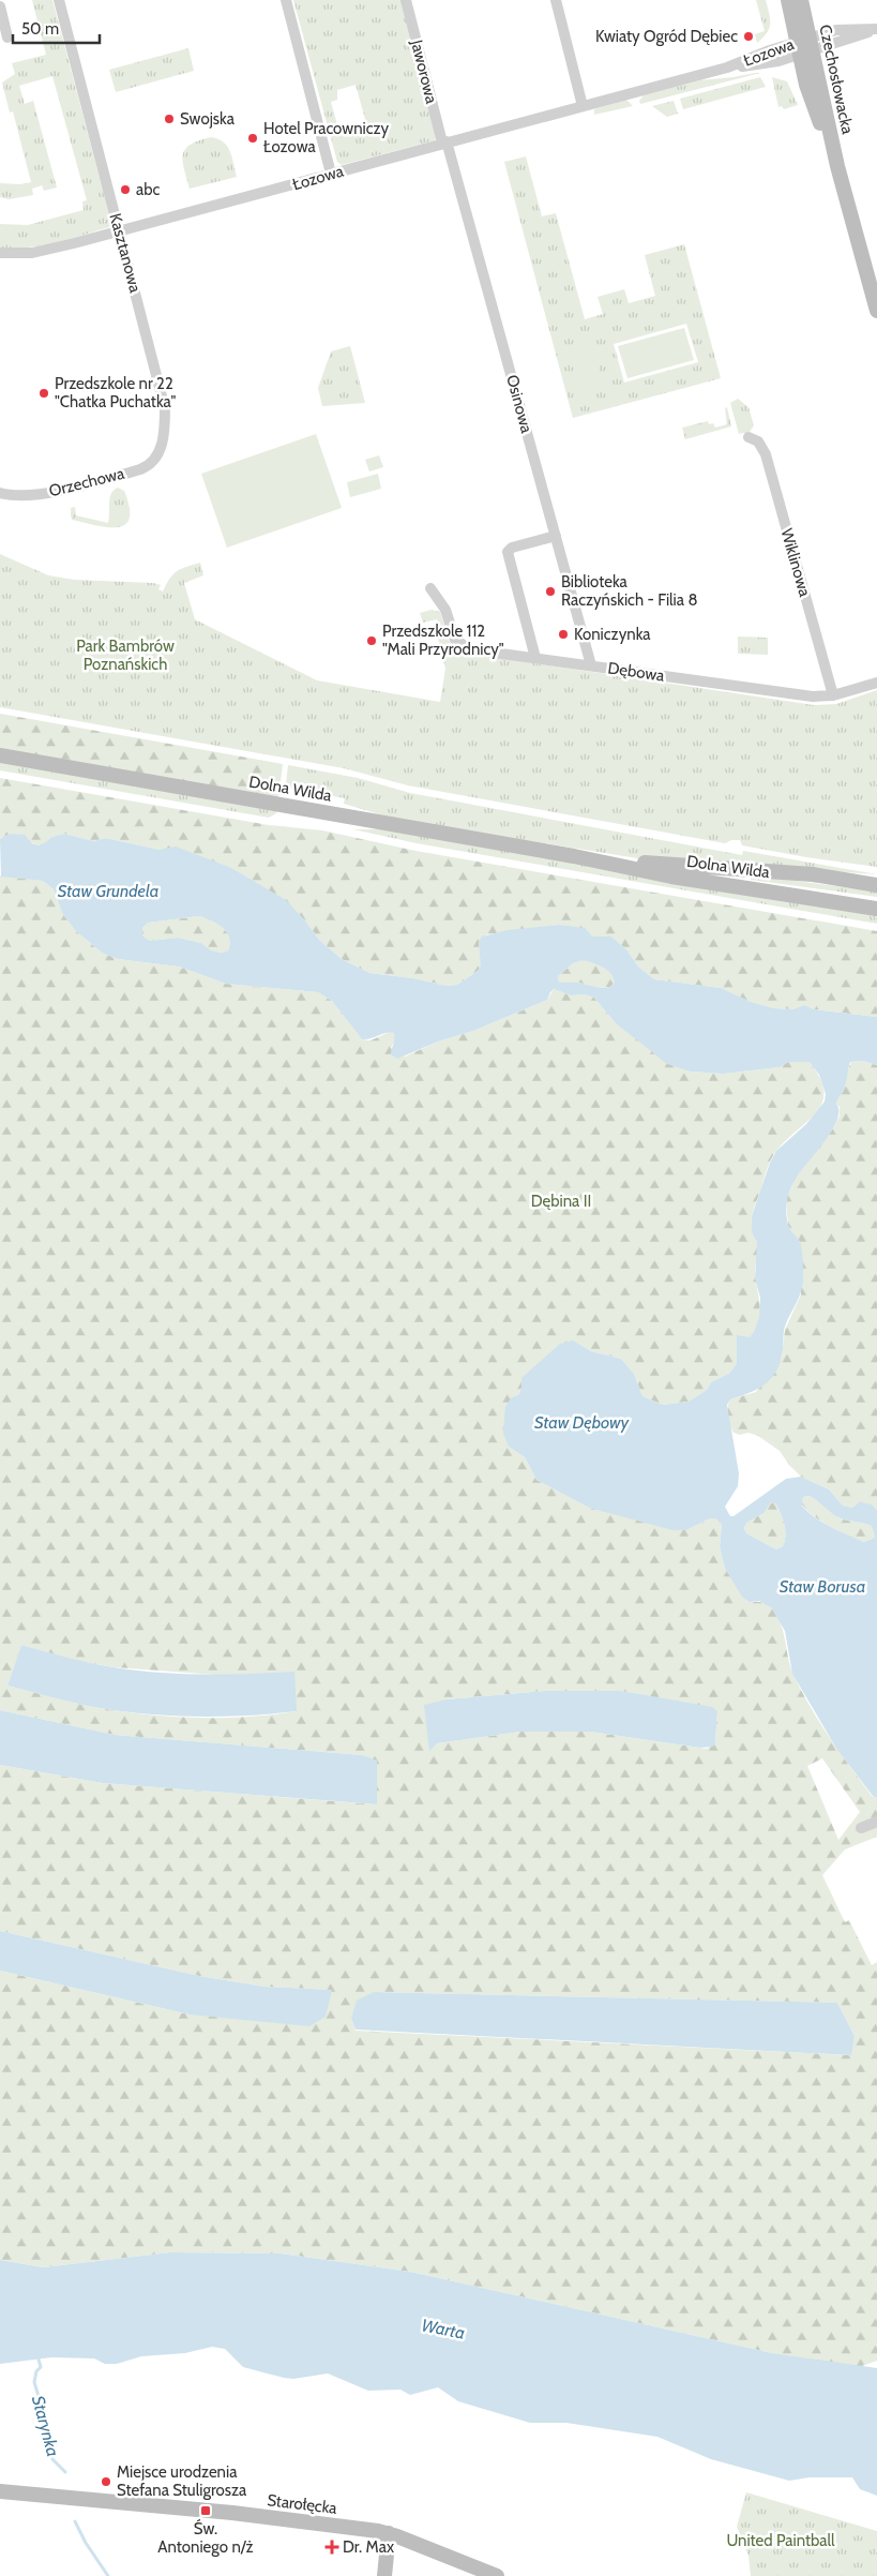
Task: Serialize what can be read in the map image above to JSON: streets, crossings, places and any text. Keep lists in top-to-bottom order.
{
  "streets": {
    "main road": ["Czechosłowacka", "Dolna Wilda", "Starołęcka"],
    "street": [
      "Łozowa",
      "Jaworowa",
      "Kasztanowa",
      "Osinowa",
      "Orzechowa",
      "Wiklinowa",
      "Dębowa"
    ]
  },
  "crossings": [
    ["Łozowa", "Jaworowa"],
    ["Łozowa", "Czechosłowacka"],
    ["Łozowa", "Kasztanowa"],
    ["Łozowa", "Osinowa"],
    ["Jaworowa", "Osinowa"],
    ["Kasztanowa", "Orzechowa"],
    ["Osinowa", "Dębowa"],
    ["Wiklinowa", "Dębowa"]
  ],
  "water": [
    "Staw Grundela",
    "Staw Dębowy",
    "Staw Borusa",
    "Warta",
    "Starynka"
  ],
  "parks": ["Park Bambrów Poznańskich", "Dębina II", "United Paintball"],
  "places": {
    "other": [
      "Kwiaty Ogród Dębiec",
      "Swojska",
      "Hotel Pracowniczy Łozowa",
      "abc",
      "Przedszkole nr 22 \"Chatka Puchatka\"",
      "Biblioteka Raczyńskich - Filia 8",
      "Koniczynka",
      "Przedszkole 112 \"Mali Przyrodnicy\"",
      "Miejsce urodzenia Stefana Stuligrosza"
    ],
    "transit": ["Św. Antoniego n/ż"],
    "health": ["Dr. Max"]
  },
  "scale_bar": "50 m"
}
